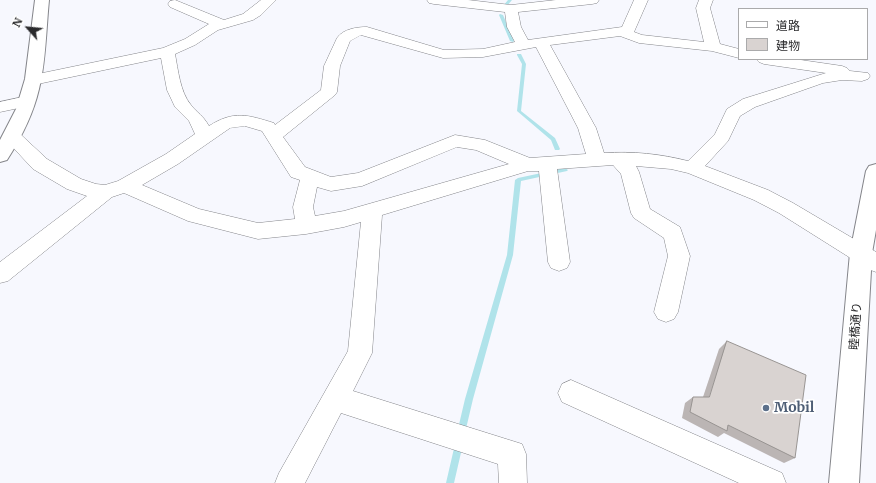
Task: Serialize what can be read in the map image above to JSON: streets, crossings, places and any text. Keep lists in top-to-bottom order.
{
  "streets": {
    "main road": ["睦橋通り"]
  },
  "places": ["Mobil"],
  "legend": ["道路", "建物"],
  "north": "top left"
}
